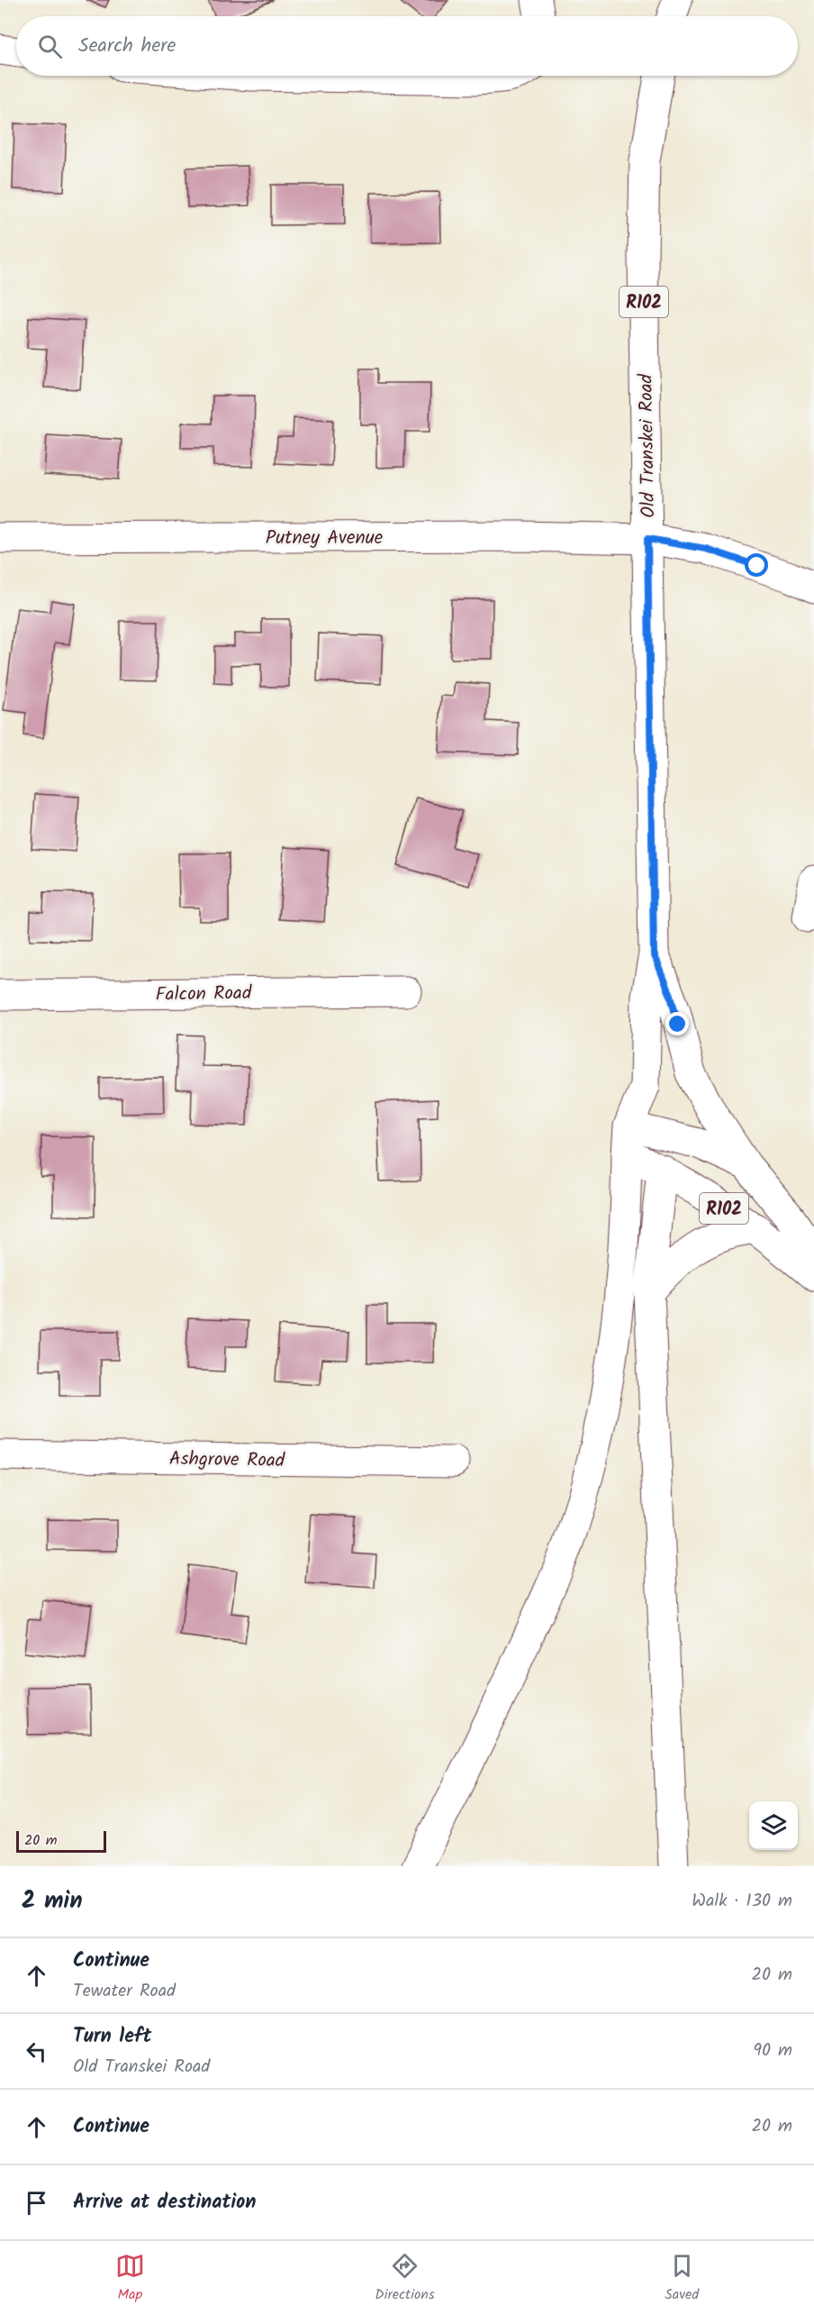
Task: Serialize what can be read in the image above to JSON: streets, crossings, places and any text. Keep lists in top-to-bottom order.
{
  "streets": {
    "main road": [
      "R102",
      "Old Transkei Road",
      "Putney Avenue",
      "Falcon Road",
      "Ashgrove Road"
    ]
  },
  "crossings": [
    ["R102", "Old Transkei Road"],
    ["Old Transkei Road", "Putney Avenue"]
  ],
  "scale_bar": "20 m",
  "page": {
    "search": "Search here",
    "scale": "20 m",
    "heading": ["2 min", "Walk · 130 m"],
    "list": [
      ["Continue", "Tewater Road", "20 m"],
      ["Turn left", "Old Transkei Road", "90 m"],
      ["Continue", "20 m"],
      "Arrive at destination"
    ],
    "nav": ["Map", "Directions", "Saved"]
  }
}
